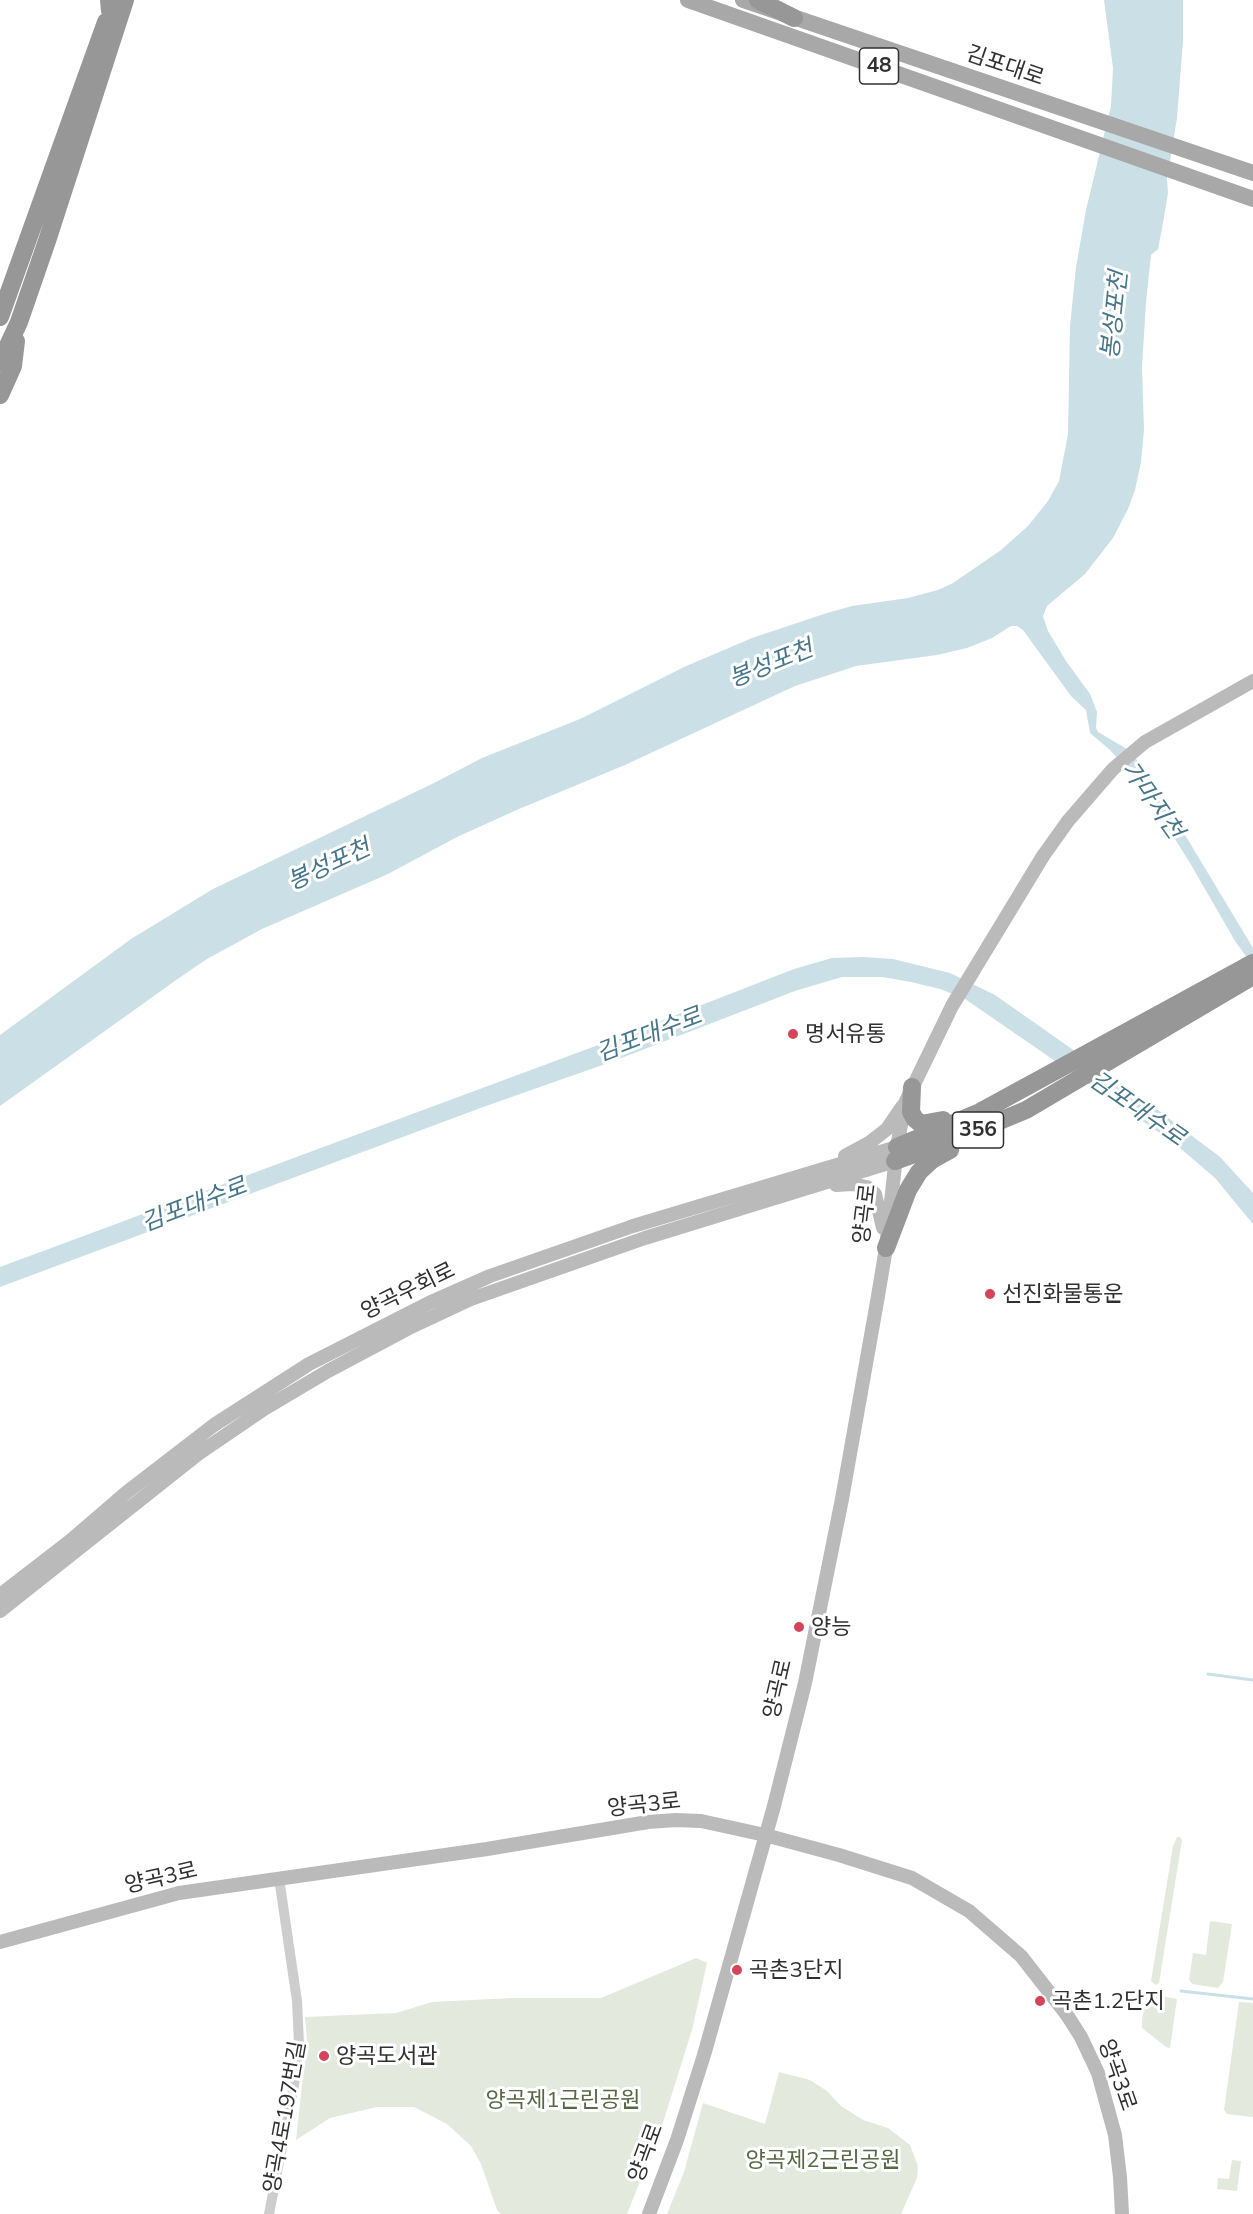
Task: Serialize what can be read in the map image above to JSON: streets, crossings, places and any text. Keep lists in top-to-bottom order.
{
  "streets": {
    "highway": ["356", "양곡로"],
    "main road": ["48", "김포대로"],
    "street": ["양곡우회로", "양곡3로", "양곡4로197번길"]
  },
  "crossings": [
    ["356", "양곡로"],
    ["356", "양곡우회로"],
    ["양곡로", "양곡우회로"],
    ["양곡로", "양곡3로"],
    ["양곡3로", "양곡4로197번길"]
  ],
  "water": ["봉성포천", "가마지천", "김포대수로"],
  "parks": ["양곡제1근린공원", "양곡제2근린공원"],
  "places": [
    "명서유통",
    "선진화물통운",
    "양능",
    "곡촌3단지",
    "곡촌1.2단지",
    "양곡도서관"
  ]
}
